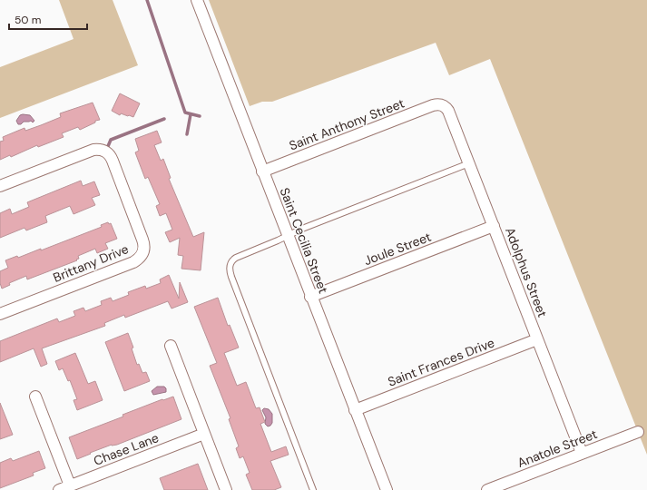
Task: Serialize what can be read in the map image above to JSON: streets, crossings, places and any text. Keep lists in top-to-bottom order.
{
  "streets": {
    "street": [
      "Saint Anthony Street",
      "Saint Cecilia Street",
      "Joule Street",
      "Brittany Drive",
      "Adolphus Street",
      "Saint Frances Drive",
      "Anatole Street",
      "Chase Lane"
    ]
  },
  "crossings": [
    ["Saint Anthony Street", "Saint Cecilia Street"],
    ["Saint Anthony Street", "Adolphus Street"],
    ["Saint Cecilia Street", "Joule Street"],
    ["Saint Cecilia Street", "Saint Frances Drive"],
    ["Joule Street", "Adolphus Street"],
    ["Adolphus Street", "Saint Frances Drive"],
    ["Adolphus Street", "Anatole Street"]
  ],
  "scale_bar": "50 m"
}
